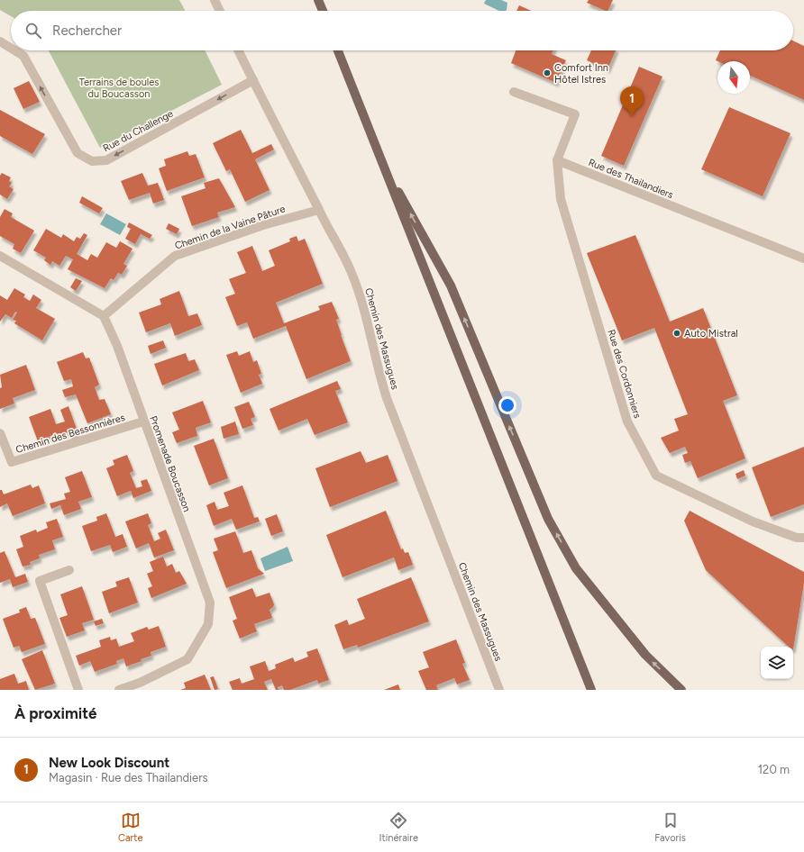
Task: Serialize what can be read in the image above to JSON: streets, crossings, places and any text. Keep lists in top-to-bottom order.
{
  "streets": {
    "street": [
      "Rue du Challenge",
      "Rue des Thailandiers",
      "Chemin de la Vaine Pâture",
      "Chemin des Massugues",
      "Rue des Cordonniers",
      "Chemin des Bessonnières",
      "Promenade Boucasson"
    ]
  },
  "crossings": [
    ["Rue du Challenge", "Chemin des Massugues"],
    ["Rue des Thailandiers", "Rue des Cordonniers"],
    ["Chemin de la Vaine Pâture", "Chemin des Massugues"],
    ["Chemin de la Vaine Pâture", "Promenade Boucasson"],
    ["Chemin des Bessonnières", "Promenade Boucasson"]
  ],
  "parks": ["Terrains de boules du Boucasson"],
  "places": ["Comfort Inn Hôtel Istres", "Auto Mistral"],
  "north": "bottom",
  "page": {
    "search": "Rechercher",
    "pins": "1",
    "heading": "À proximité",
    "list": [
      {
        "mark": "1",
        "name": "New Look Discount",
        "note": "Magasin · Rue des Thailandiers",
        "value": "120 m"
      }
    ],
    "nav": ["Carte", "Itinéraire", "Favoris"]
  }
}
